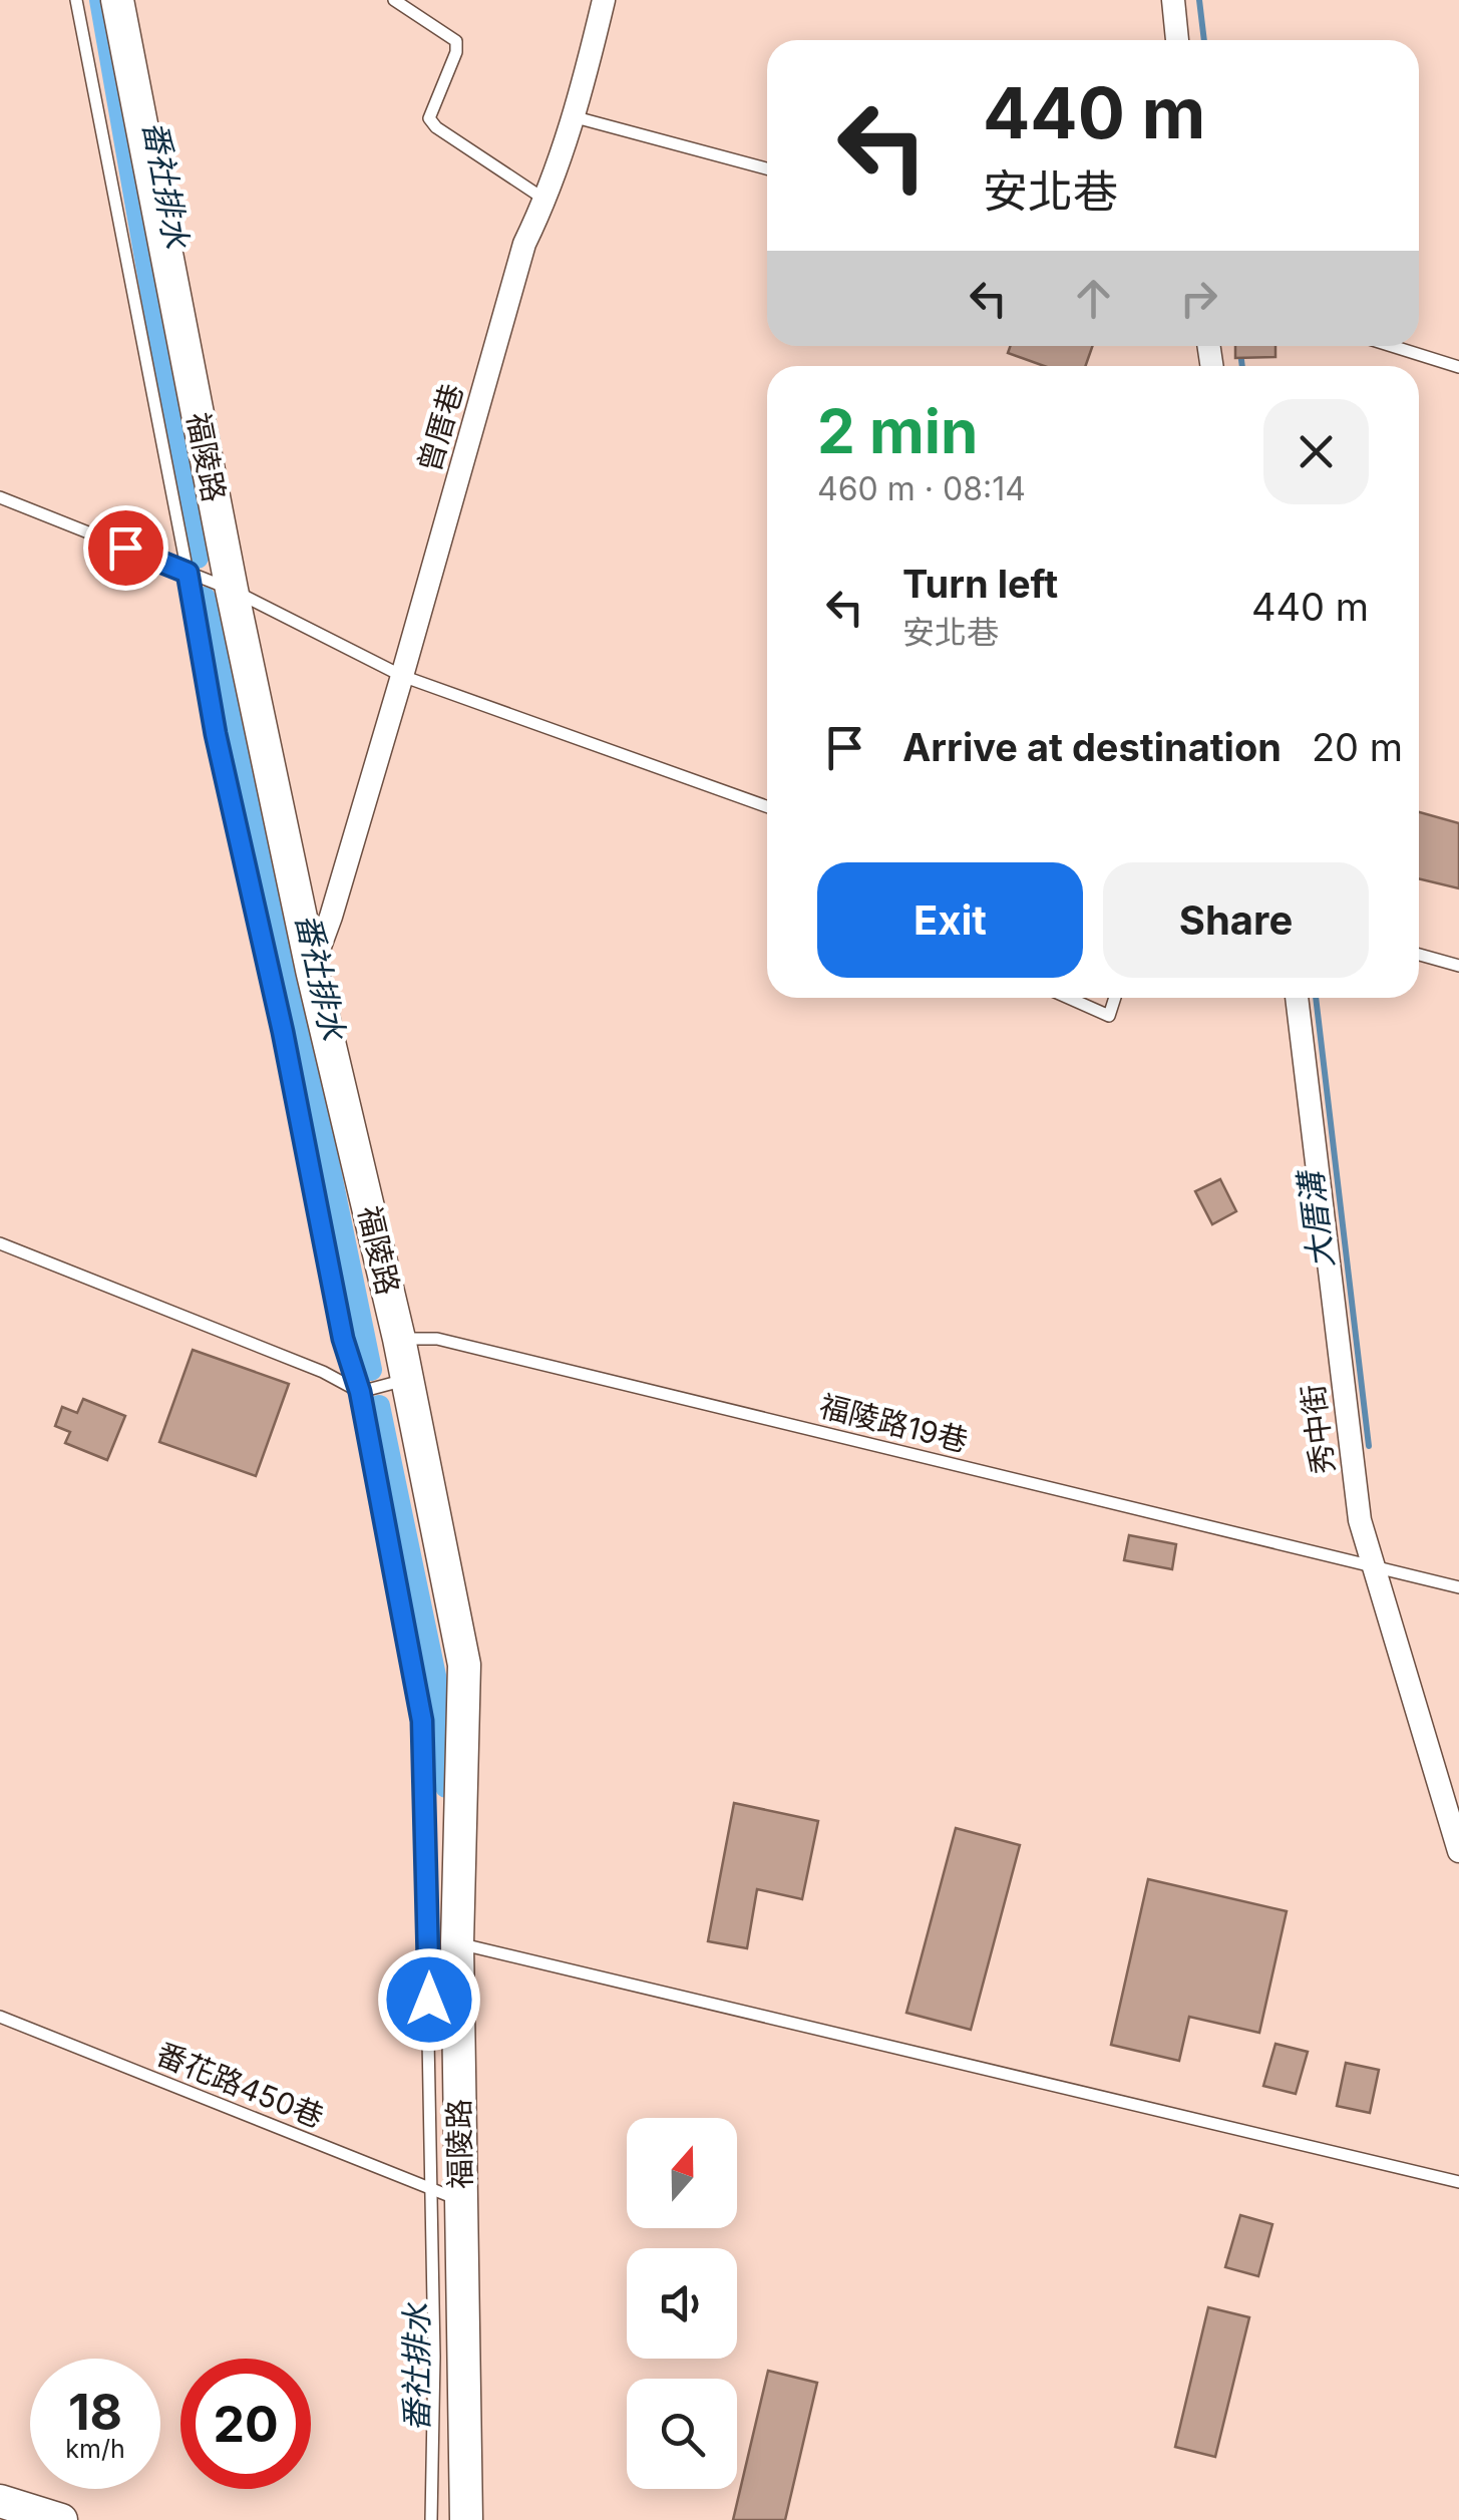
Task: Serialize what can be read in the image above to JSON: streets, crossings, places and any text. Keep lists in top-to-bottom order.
{
  "streets": {
    "street": ["曾厝巷", "福陵路", "秀中街"],
    "lane": ["福陵路19巷", "番花路450巷"]
  },
  "crossings": [
    ["曾厝巷", "福陵路"],
    ["福陵路", "福陵路19巷"],
    ["福陵路", "番花路450巷"],
    ["福陵路19巷", "秀中街"]
  ],
  "water": ["番社排水", "大厝溝"],
  "north": "top",
  "page": {
    "turn": ["440 m", "安北巷"],
    "heading": ["2 min", "460 m · 08:14"],
    "list": [
      {
        "name": "Turn left",
        "note": "安北巷",
        "value": "440 m"
      },
      {
        "name": "Arrive at destination",
        "value": "20 m"
      }
    ],
    "buttons": ["Exit", "Share"],
    "speed": "18 km/h",
    "limit": "20"
  }
}
